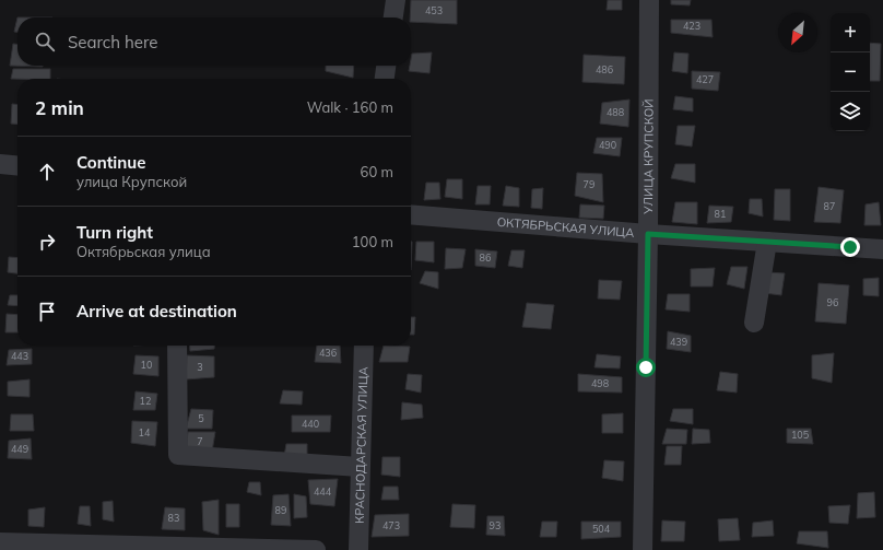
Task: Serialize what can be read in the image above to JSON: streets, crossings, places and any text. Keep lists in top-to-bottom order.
{
  "streets": {
    "street": ["УЛИЦА КРУПСКОЙ", "ОКТЯБРЬСКАЯ УЛИЦА", "КРАСНОДАРСКАЯ УЛИЦА"]
  },
  "crossings": [
    ["УЛИЦА КРУПСКОЙ", "ОКТЯБРЬСКАЯ УЛИЦА"]
  ],
  "house_numbers": [
    "453",
    "423",
    "486",
    "427",
    "488",
    "490",
    "79",
    "87",
    "81",
    "86",
    "96",
    "439",
    "436",
    "443",
    "10",
    "3",
    "498",
    "12",
    "5",
    "440",
    "14",
    "105",
    "7",
    "449",
    "444",
    "89",
    "83",
    "473",
    "93",
    "504"
  ],
  "north": "bottom left",
  "page": {
    "map_buttons": ["+", "−"],
    "search": "Search here",
    "heading": ["2 min", "Walk · 160 m"],
    "list": [
      ["Continue", "улица Крупской", "60 m"],
      ["Turn right", "Октябрьская улица", "100 m"],
      "Arrive at destination"
    ]
  }
}
